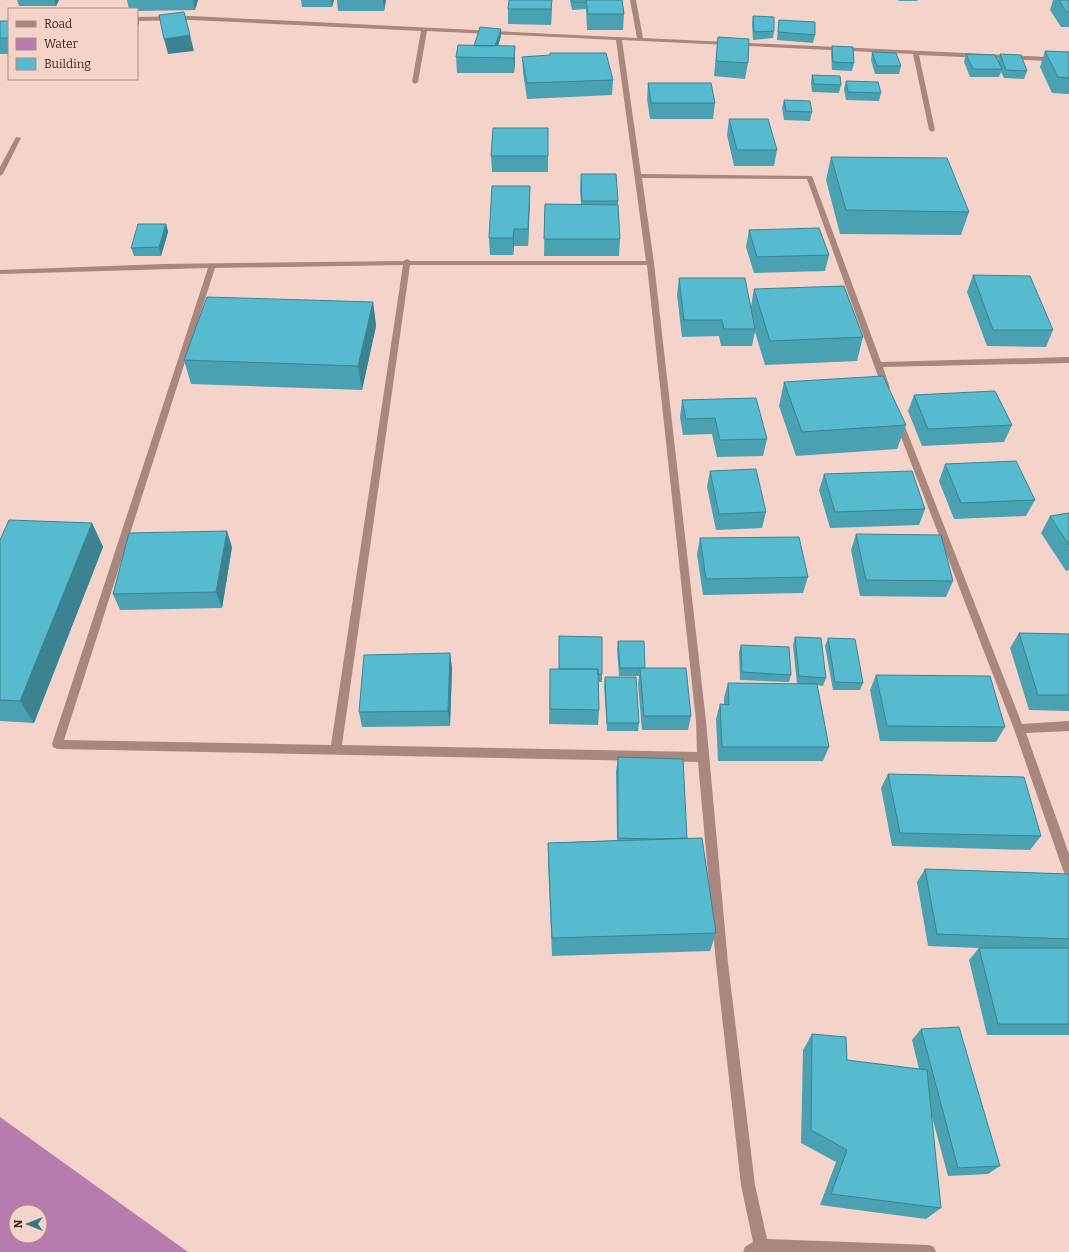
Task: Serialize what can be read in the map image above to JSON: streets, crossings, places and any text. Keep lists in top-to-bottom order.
{
  "legend": ["Road", "Water", "Building"],
  "north": "left"
}
